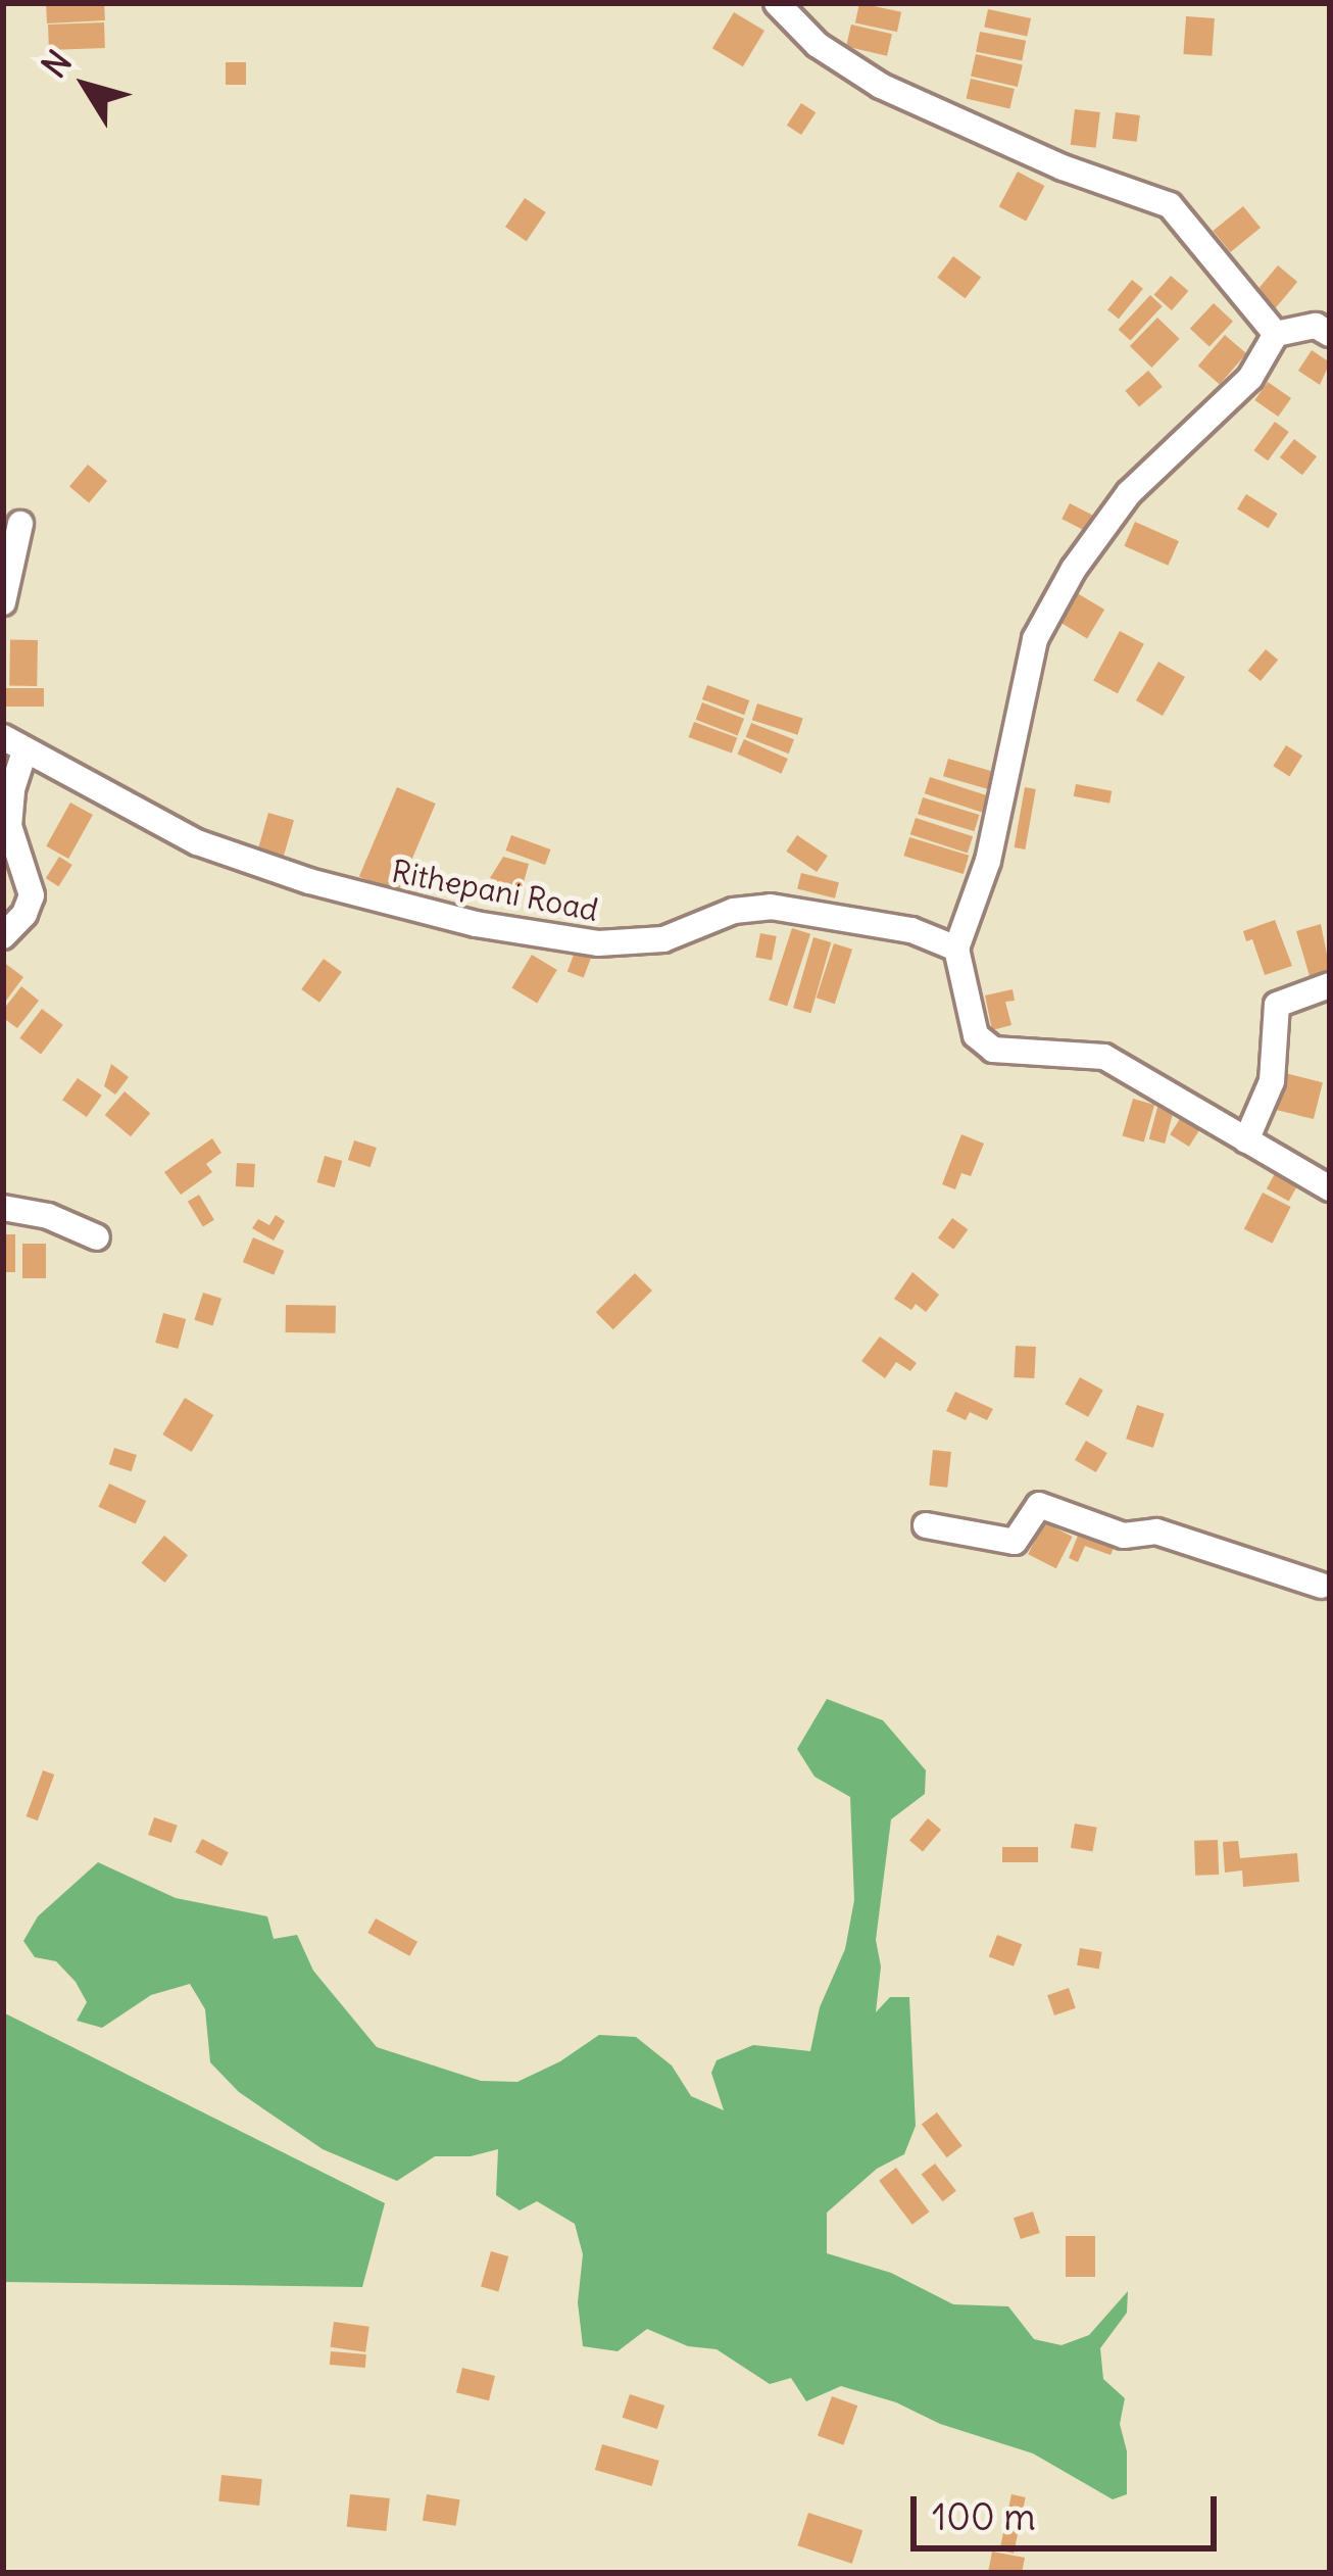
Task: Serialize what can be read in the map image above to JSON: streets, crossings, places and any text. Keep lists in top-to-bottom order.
{
  "streets": {
    "street": ["Rithepani Road"]
  },
  "scale_bar": "100 m",
  "north": "top left"
}
